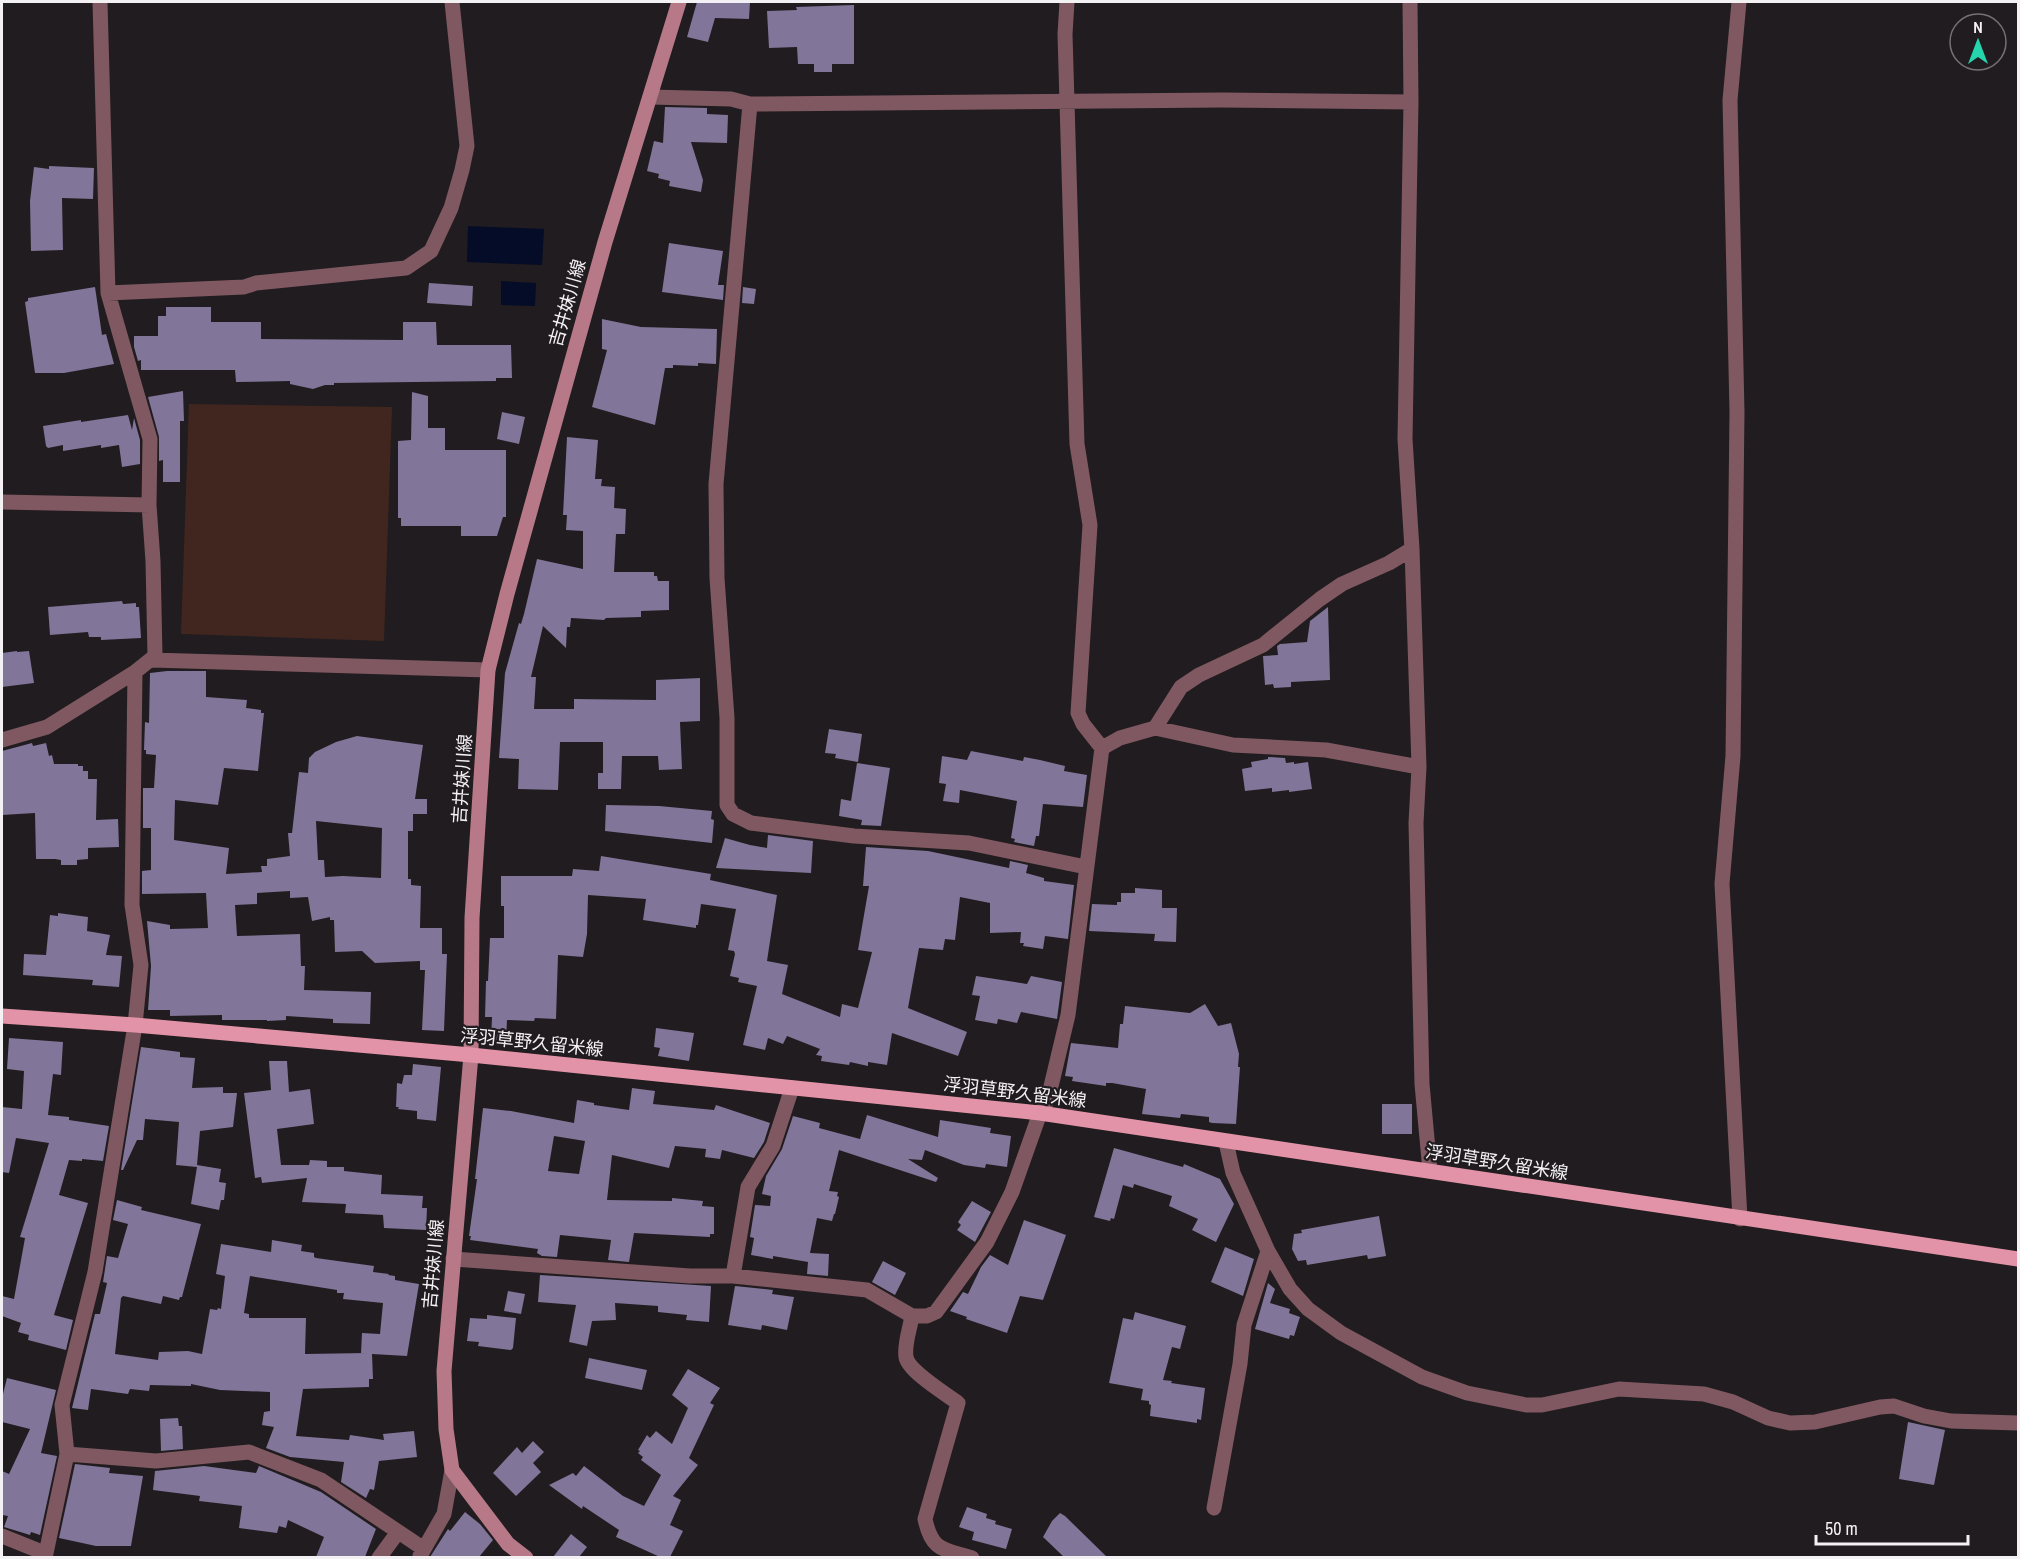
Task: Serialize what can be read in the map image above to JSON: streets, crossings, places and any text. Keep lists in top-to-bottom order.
{
  "streets": {
    "main road": ["吉井妹川線", "浮羽草野久留米線"]
  },
  "crossings": [
    ["吉井妹川線", "浮羽草野久留米線"]
  ],
  "scale_bar": "50 m",
  "north": "top"
}
